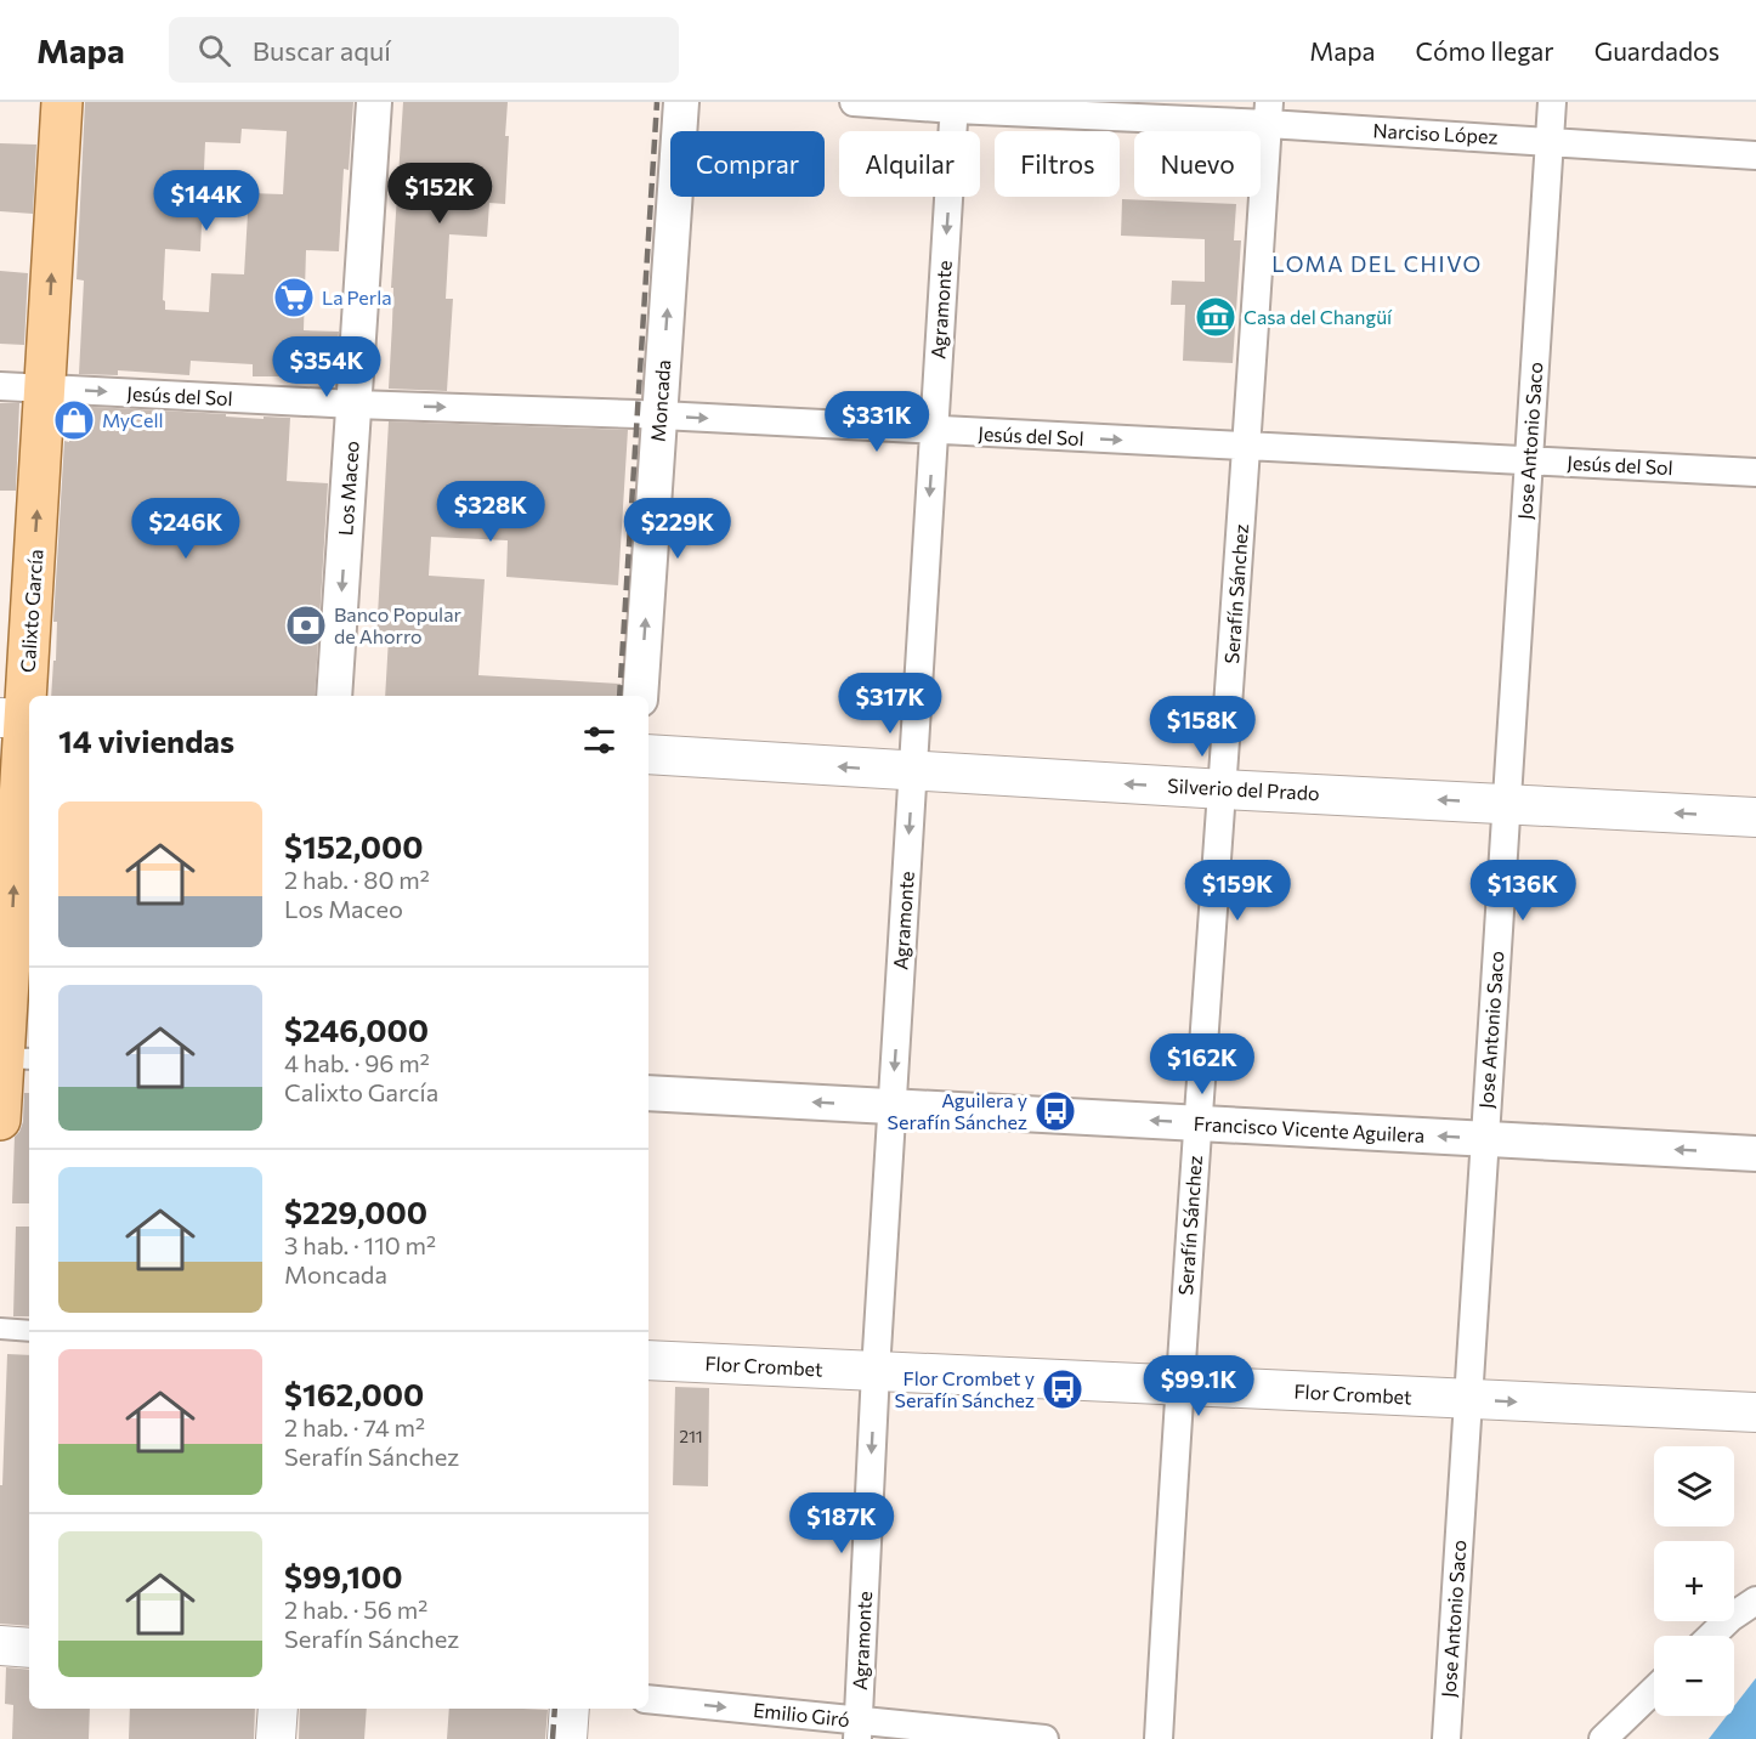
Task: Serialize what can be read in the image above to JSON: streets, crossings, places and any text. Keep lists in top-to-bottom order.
{
  "streets": {
    "main road": ["Calixto García", "Silverio del Prado", "Flor Crombet"],
    "street": [
      "Narciso López",
      "Agramonte",
      "Jesús del Sol",
      "Moncada",
      "Jose Antonio Saco",
      "Los Maceo",
      "Serafín Sánchez",
      "Francisco Vicente Aguilera",
      "Emilio Giró"
    ]
  },
  "crossings": [
    ["Narciso López", "Agramonte"],
    ["Narciso López", "Jose Antonio Saco"],
    ["Narciso López", "Serafín Sánchez"],
    ["Agramonte", "Jesús del Sol"],
    ["Agramonte", "Silverio del Prado"],
    ["Agramonte", "Francisco Vicente Aguilera"],
    ["Agramonte", "Flor Crombet"],
    ["Agramonte", "Emilio Giró"],
    ["Jesús del Sol", "Moncada"],
    ["Jesús del Sol", "Jose Antonio Saco"],
    ["Jesús del Sol", "Los Maceo"],
    ["Jesús del Sol", "Serafín Sánchez"],
    ["Jesús del Sol", "Calixto García"],
    ["Jose Antonio Saco", "Silverio del Prado"],
    ["Jose Antonio Saco", "Francisco Vicente Aguilera"],
    ["Jose Antonio Saco", "Flor Crombet"],
    ["Serafín Sánchez", "Silverio del Prado"],
    ["Serafín Sánchez", "Francisco Vicente Aguilera"],
    ["Serafín Sánchez", "Flor Crombet"]
  ],
  "one_way": [
    "Agramonte",
    "Jesús del Sol",
    "Moncada",
    "Los Maceo",
    "Calixto García",
    "Silverio del Prado",
    "Francisco Vicente Aguilera",
    "Emilio Giró"
  ],
  "districts": ["LOMA DEL CHIVO"],
  "places": {
    "supermarket": ["La Perla"],
    "museum": ["Casa del Changüí"],
    "shop": ["MyCell"],
    "bank": ["Banco Popular de Ahorro"],
    "bus stop": ["Aguilera y Serafín Sánchez", "Flor Crombet y Serafín Sánchez"]
  },
  "house_numbers": ["211"],
  "page": {
    "header": "Mapa",
    "search": "Buscar aquí",
    "nav": ["Mapa", "Cómo llegar", "Guardados"],
    "chip": [
      "Comprar",
      "Alquilar",
      "Filtros",
      "Nuevo"
    ],
    "price": [
      "$152K",
      "$144K",
      "$354K",
      "$331K",
      "$328K",
      "$246K",
      "$229K",
      "$317K",
      "$158K",
      "$159K",
      "$136K",
      "$162K",
      "$99.1K",
      "$187K"
    ],
    "heading": "14 viviendas",
    "list": [
      {
        "name": "$152,000",
        "note": "2 hab. · 80 m² · Los Maceo"
      },
      {
        "name": "$246,000",
        "note": "4 hab. · 96 m² · Calixto García"
      },
      {
        "name": "$229,000",
        "note": "3 hab. · 110 m² · Moncada"
      },
      {
        "name": "$162,000",
        "note": "2 hab. · 74 m² · Serafín Sánchez"
      },
      {
        "name": "$99,100",
        "note": "2 hab. · 56 m² · Serafín Sánchez"
      }
    ],
    "map_buttons": ["+", "−"]
  }
}
